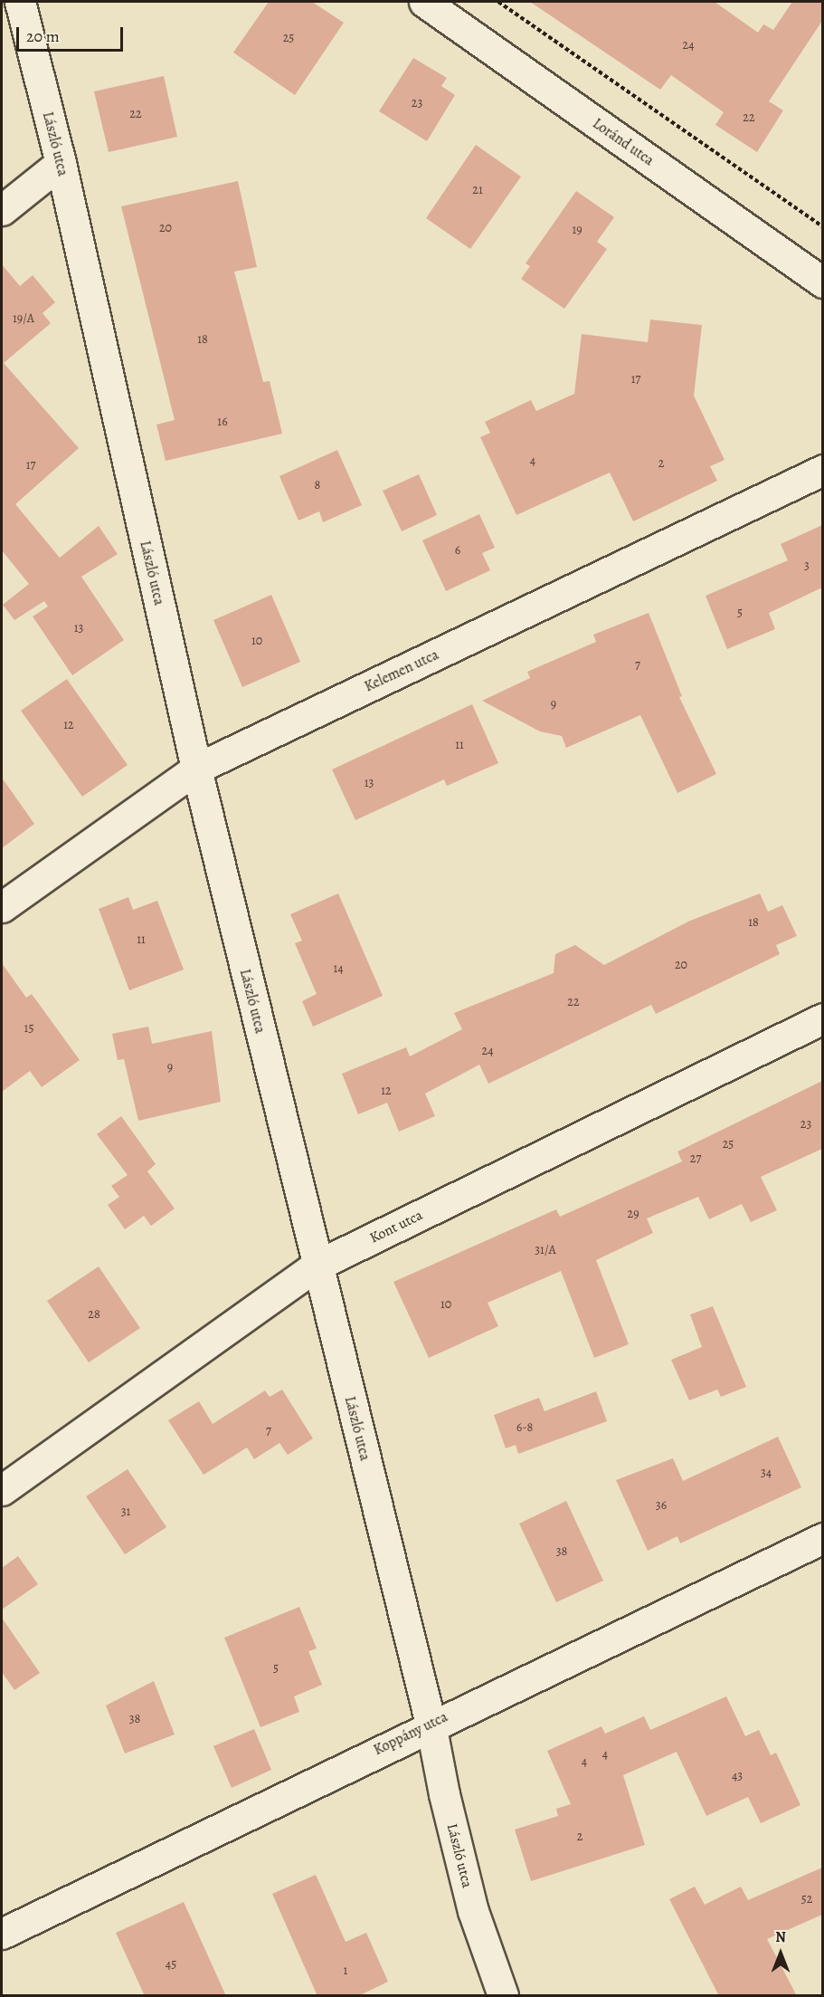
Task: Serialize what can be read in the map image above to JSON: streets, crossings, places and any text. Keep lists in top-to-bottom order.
{
  "streets": {
    "street": [
      "Loránd utca",
      "László utca",
      "Kelemen utca",
      "Kont utca",
      "Koppány utca"
    ]
  },
  "crossings": [
    ["László utca", "Kelemen utca"],
    ["László utca", "Kont utca"],
    ["László utca", "Koppány utca"]
  ],
  "house_numbers": [
    "25",
    "24",
    "23",
    "22",
    "22",
    "21",
    "20",
    "19",
    "19/A",
    "18",
    "17",
    "16",
    "4",
    "2",
    "17",
    "8",
    "6",
    "3",
    "5",
    "13",
    "10",
    "7",
    "9",
    "12",
    "11",
    "13",
    "18",
    "11",
    "20",
    "14",
    "22",
    "15",
    "24",
    "9",
    "12",
    "23",
    "25",
    "27",
    "29",
    "31/A",
    "10",
    "28",
    "6-8",
    "7",
    "34",
    "36",
    "31",
    "38",
    "5",
    "38",
    "4",
    "4",
    "43",
    "2",
    "52",
    "45",
    "1"
  ],
  "scale_bar": "20 m",
  "north": "top"
}
